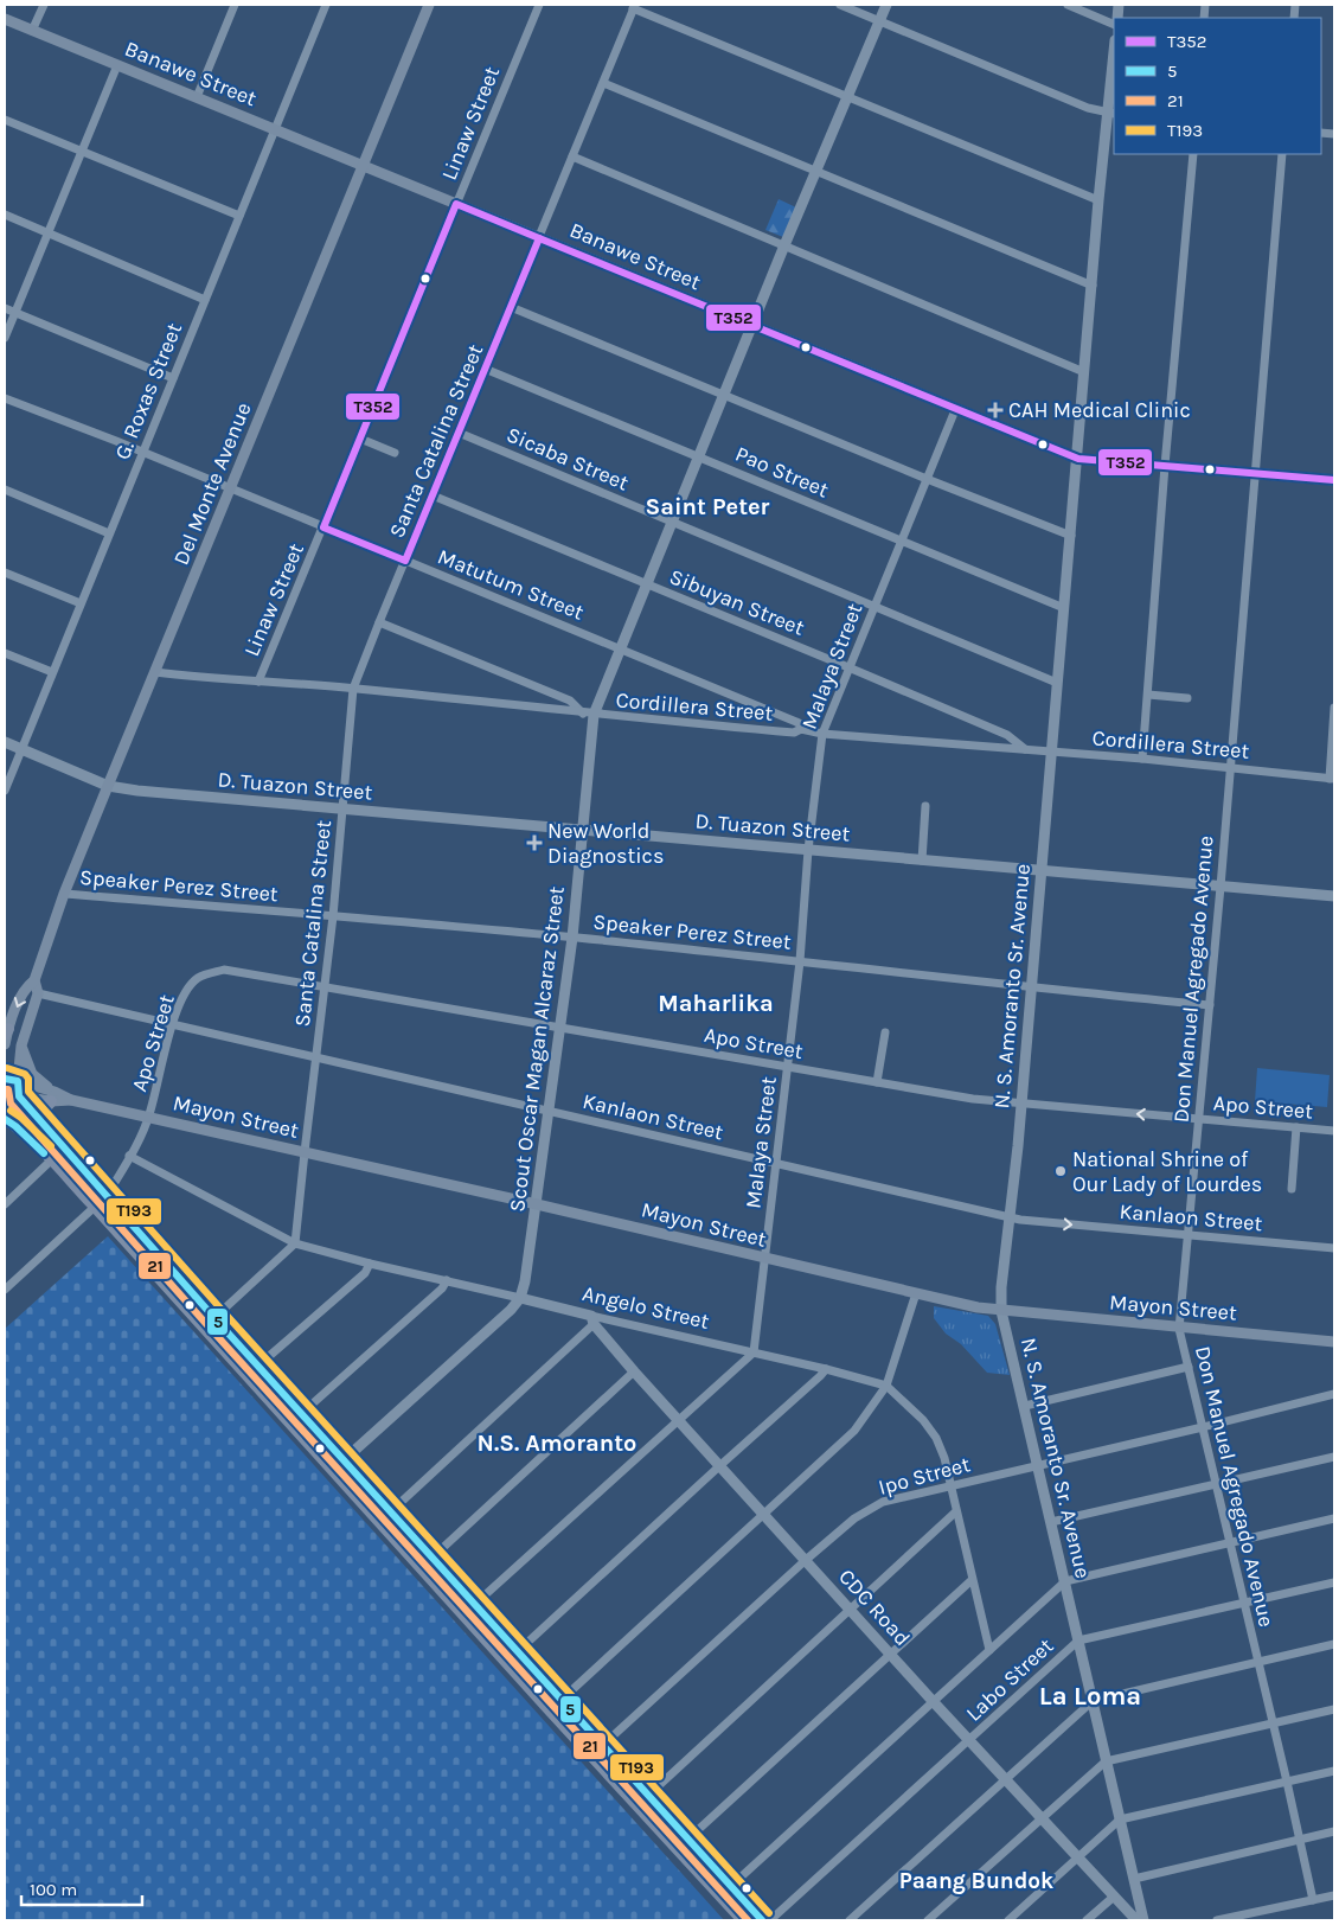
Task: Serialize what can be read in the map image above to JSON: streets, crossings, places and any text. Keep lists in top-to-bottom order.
{
  "streets": {
    "main road": ["Banawe Street", "Del Monte Avenue", "Mayon Street"],
    "street": [
      "Linaw Street",
      "G. Roxas Street",
      "Santa Catalina Street",
      "Sicaba Street",
      "Pao Street",
      "Matutum Street",
      "Sibuyan Street",
      "Malaya Street",
      "Cordillera Street",
      "D. Tuazon Street",
      "Speaker Perez Street",
      "Don Manuel Agregado Avenue",
      "N. S. Amoranto Sr. Avenue",
      "Apo Street",
      "Scout Oscar Magan Alcaraz Street",
      "Kanlaon Street",
      "Angelo Street",
      "Ipo Street",
      "CDC Road",
      "Labo Street"
    ]
  },
  "crossings": [
    ["Banawe Street", "Linaw Street"],
    ["Banawe Street", "G. Roxas Street"],
    ["Banawe Street", "Santa Catalina Street"],
    ["Banawe Street", "Del Monte Avenue"],
    ["Banawe Street", "Malaya Street"],
    ["Banawe Street", "Don Manuel Agregado Avenue"],
    ["Banawe Street", "N. S. Amoranto Sr. Avenue"],
    ["Banawe Street", "Scout Oscar Magan Alcaraz Street"],
    ["Linaw Street", "Matutum Street"],
    ["Linaw Street", "Cordillera Street"],
    ["G. Roxas Street", "Matutum Street"],
    ["G. Roxas Street", "D. Tuazon Street"],
    ["Santa Catalina Street", "Sicaba Street"],
    ["Santa Catalina Street", "Pao Street"],
    ["Santa Catalina Street", "Matutum Street"],
    ["Santa Catalina Street", "Sibuyan Street"],
    ["Santa Catalina Street", "Cordillera Street"],
    ["Santa Catalina Street", "D. Tuazon Street"],
    ["Santa Catalina Street", "Speaker Perez Street"],
    ["Santa Catalina Street", "Apo Street"],
    ["Santa Catalina Street", "Mayon Street"],
    ["Santa Catalina Street", "Kanlaon Street"],
    ["Santa Catalina Street", "Angelo Street"],
    ["Sicaba Street", "Malaya Street"],
    ["Sicaba Street", "N. S. Amoranto Sr. Avenue"],
    ["Sicaba Street", "Scout Oscar Magan Alcaraz Street"],
    ["Pao Street", "Malaya Street"],
    ["Pao Street", "N. S. Amoranto Sr. Avenue"],
    ["Pao Street", "Scout Oscar Magan Alcaraz Street"],
    ["Del Monte Avenue", "Matutum Street"],
    ["Del Monte Avenue", "Cordillera Street"],
    ["Del Monte Avenue", "D. Tuazon Street"],
    ["Del Monte Avenue", "Speaker Perez Street"],
    ["Matutum Street", "Cordillera Street"],
    ["Matutum Street", "Scout Oscar Magan Alcaraz Street"],
    ["Sibuyan Street", "Malaya Street"],
    ["Sibuyan Street", "Cordillera Street"],
    ["Sibuyan Street", "Scout Oscar Magan Alcaraz Street"],
    ["Malaya Street", "Cordillera Street"],
    ["Malaya Street", "D. Tuazon Street"],
    ["Malaya Street", "Speaker Perez Street"],
    ["Malaya Street", "Apo Street"],
    ["Malaya Street", "Mayon Street"],
    ["Malaya Street", "Kanlaon Street"],
    ["Malaya Street", "Angelo Street"],
    ["Cordillera Street", "Don Manuel Agregado Avenue"],
    ["Cordillera Street", "N. S. Amoranto Sr. Avenue"],
    ["Cordillera Street", "Scout Oscar Magan Alcaraz Street"],
    ["D. Tuazon Street", "Don Manuel Agregado Avenue"],
    ["D. Tuazon Street", "N. S. Amoranto Sr. Avenue"],
    ["D. Tuazon Street", "Scout Oscar Magan Alcaraz Street"],
    ["Speaker Perez Street", "Don Manuel Agregado Avenue"],
    ["Speaker Perez Street", "N. S. Amoranto Sr. Avenue"],
    ["Speaker Perez Street", "Scout Oscar Magan Alcaraz Street"],
    ["Don Manuel Agregado Avenue", "Apo Street"],
    ["Don Manuel Agregado Avenue", "Mayon Street"],
    ["Don Manuel Agregado Avenue", "Kanlaon Street"],
    ["Don Manuel Agregado Avenue", "Ipo Street"],
    ["Don Manuel Agregado Avenue", "Labo Street"],
    ["N. S. Amoranto Sr. Avenue", "Apo Street"],
    ["N. S. Amoranto Sr. Avenue", "Mayon Street"],
    ["N. S. Amoranto Sr. Avenue", "Kanlaon Street"],
    ["N. S. Amoranto Sr. Avenue", "Ipo Street"],
    ["N. S. Amoranto Sr. Avenue", "Labo Street"],
    ["Apo Street", "Scout Oscar Magan Alcaraz Street"],
    ["Apo Street", "Mayon Street"],
    ["Apo Street", "Kanlaon Street"],
    ["Apo Street", "Angelo Street"],
    ["Scout Oscar Magan Alcaraz Street", "Mayon Street"],
    ["Scout Oscar Magan Alcaraz Street", "Kanlaon Street"],
    ["Scout Oscar Magan Alcaraz Street", "Angelo Street"],
    ["Angelo Street", "Ipo Street"],
    ["Angelo Street", "CDC Road"],
    ["Ipo Street", "CDC Road"],
    ["CDC Road", "Labo Street"]
  ],
  "districts": [
    "Saint Peter",
    "Maharlika",
    "N.S. Amoranto",
    "La Loma",
    "Paang Bundok"
  ],
  "places": {
    "health": ["CAH Medical Clinic", "New World Diagnostics"],
    "other": ["National Shrine of Our Lady of Lourdes"]
  },
  "lines": [
    "transit line T352",
    "transit line T193",
    "transit line 5",
    "transit line 21"
  ],
  "legend": [
    "T352",
    "5",
    "21",
    "T193"
  ],
  "scale_bar": "100 m"
}
